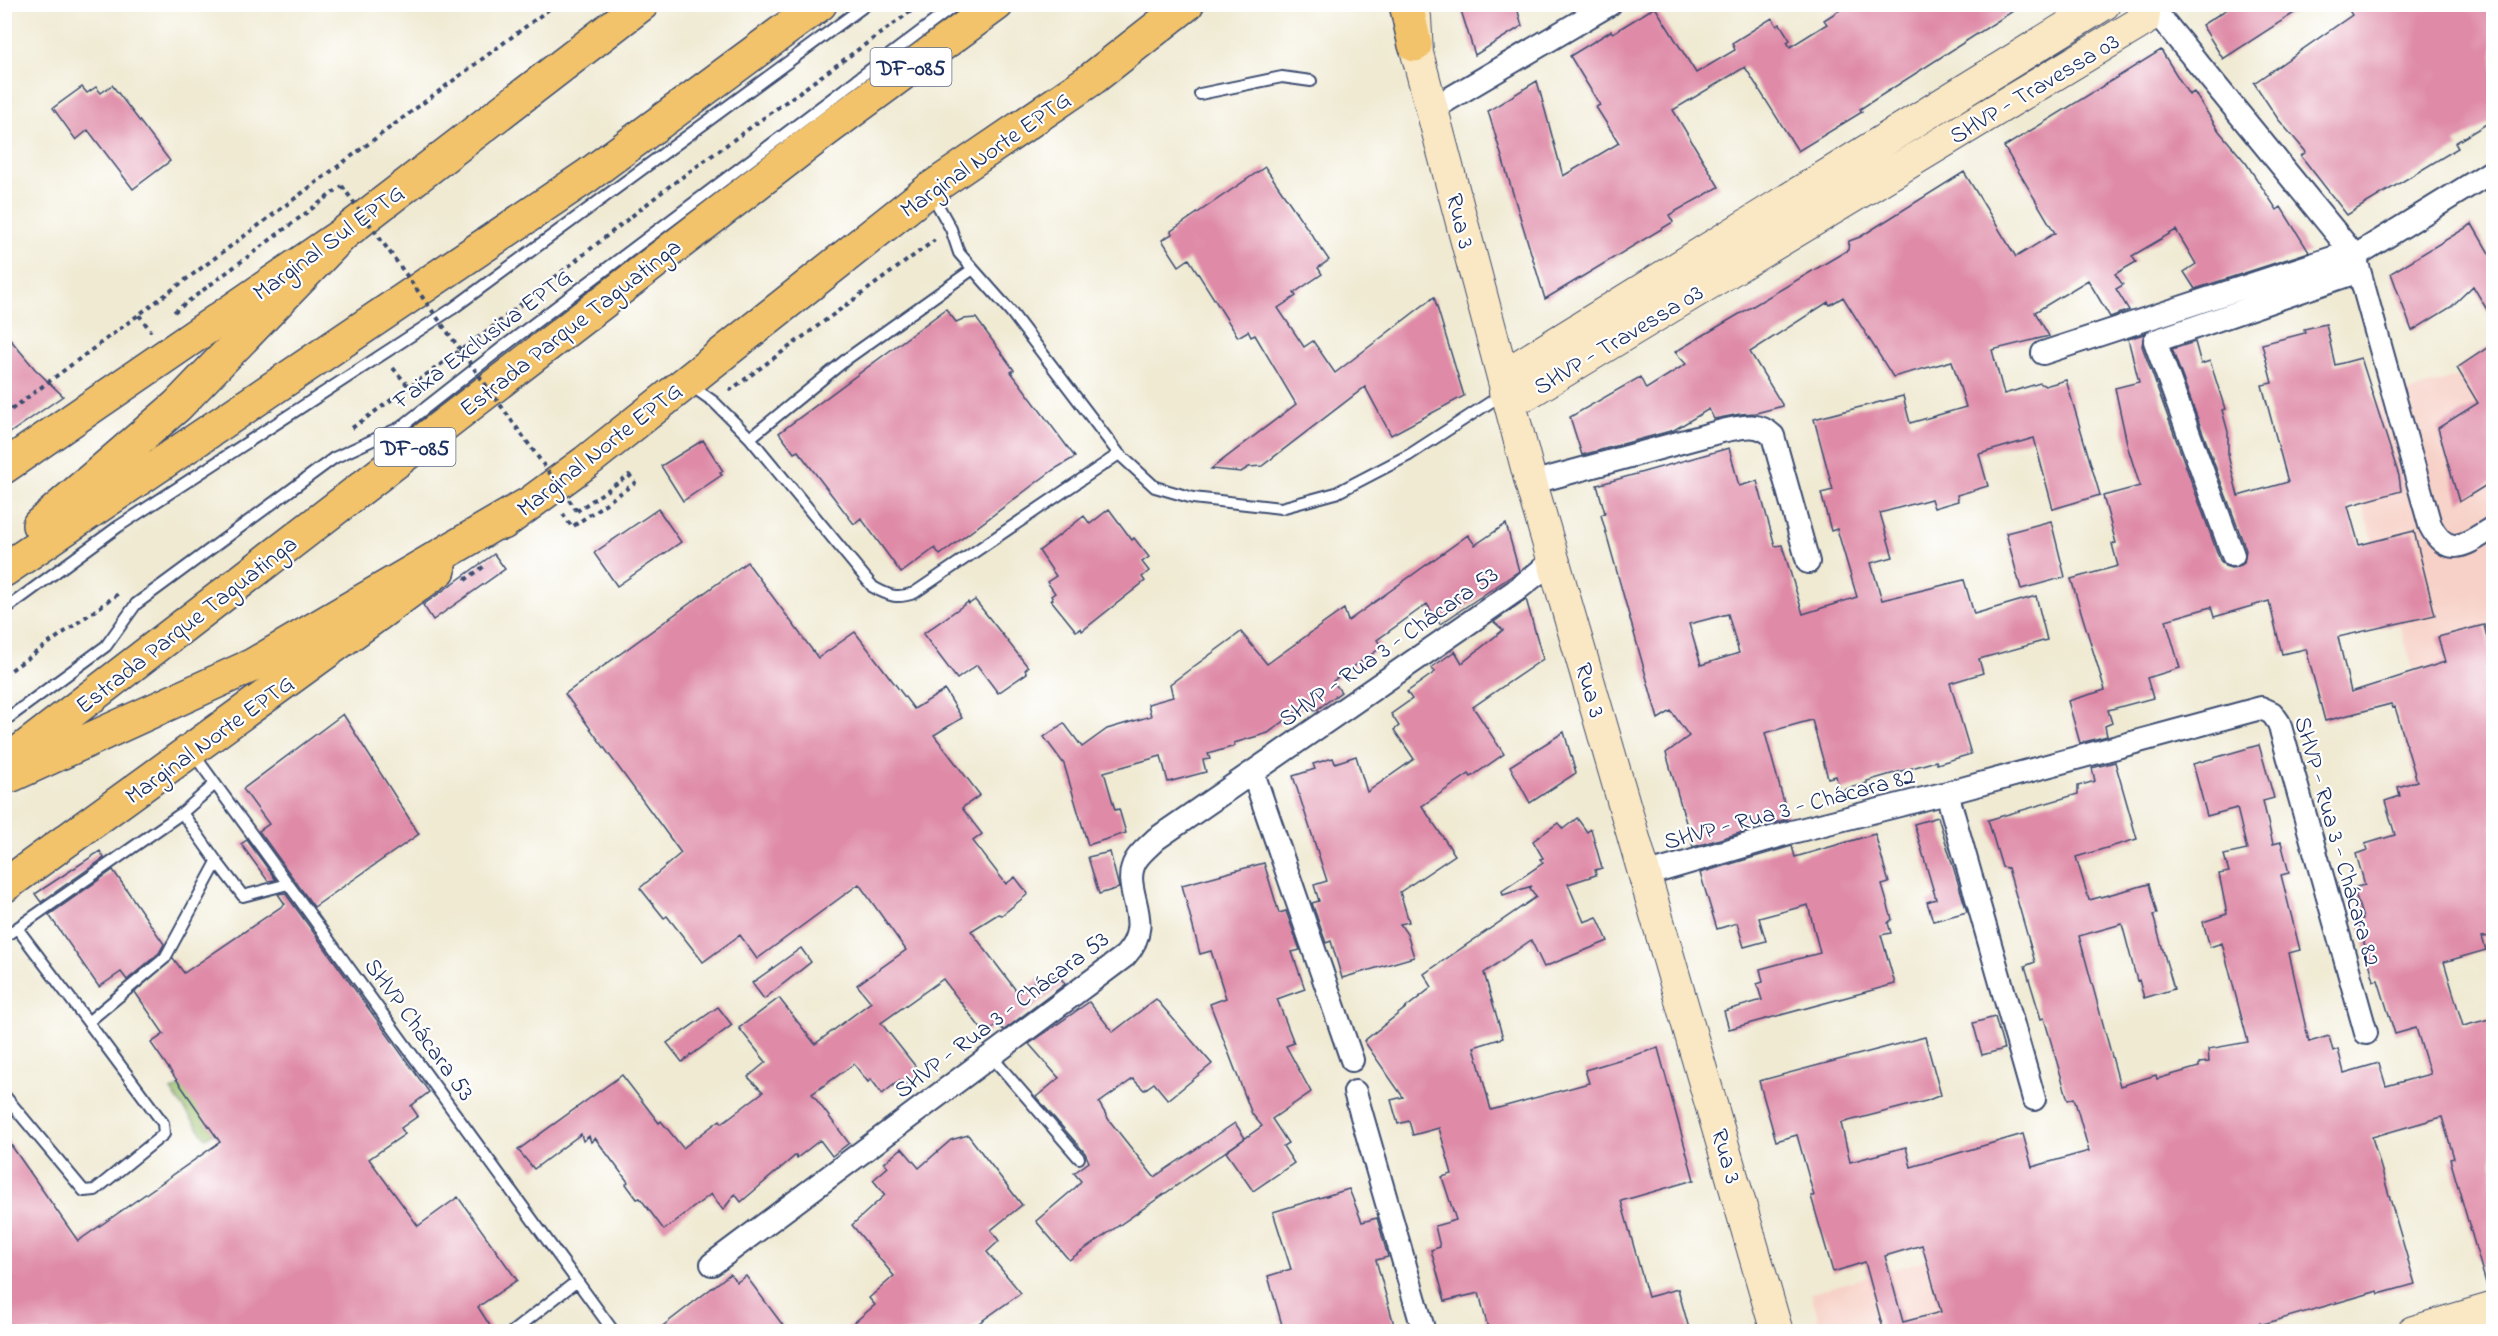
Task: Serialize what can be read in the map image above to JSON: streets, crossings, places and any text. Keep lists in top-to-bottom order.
{
  "streets": {
    "main road": [
      "DF-085",
      "Marginal Norte EPTG",
      "Marginal Sul EPTG",
      "Estrada Parque Taguatinga"
    ],
    "street": [
      "SHVP - Travessa 03",
      "Rua 3",
      "SHVP - Rua 3 - Chácara 53",
      "SHVP - Rua 3 - Chácara 82"
    ],
    "lane": ["Faixa Exclusiva EPTG", "SHVP Chácara 53"]
  },
  "crossings": [
    ["SHVP - Travessa 03", "Rua 3"],
    ["Marginal Norte EPTG", "SHVP Chácara 53"],
    ["Rua 3", "SHVP - Rua 3 - Chácara 53"],
    ["Rua 3", "SHVP - Rua 3 - Chácara 82"]
  ]
}
